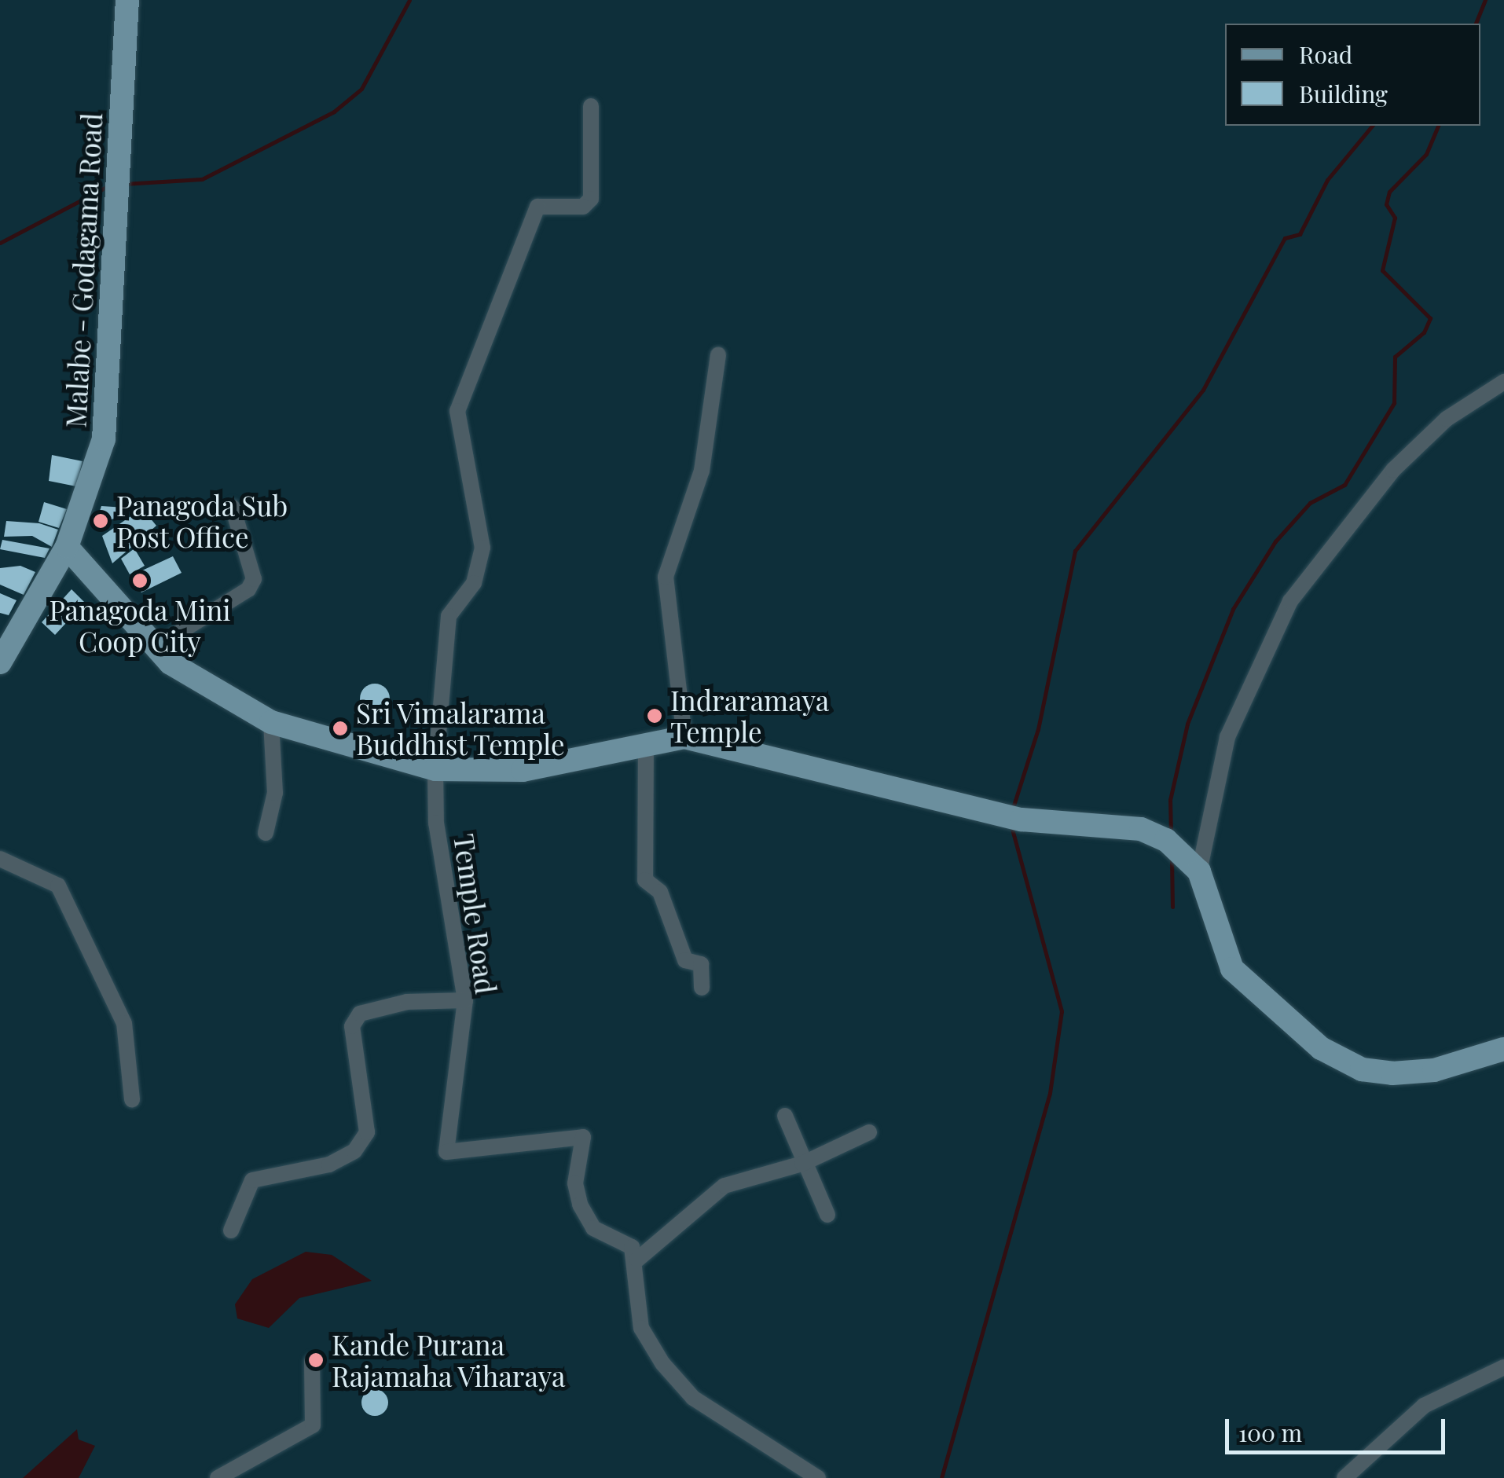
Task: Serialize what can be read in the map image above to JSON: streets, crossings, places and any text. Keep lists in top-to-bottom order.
{
  "streets": {
    "main road": ["Malabe - Godagama Road"],
    "street": ["Temple Road"]
  },
  "places": [
    "Panagoda Sub Post Office",
    "Panagoda Mini Coop City",
    "Indraramaya Temple",
    "Sri Vimalarama Buddhist Temple",
    "Kande Purana Rajamaha Viharaya"
  ],
  "legend": ["Road", "Building"],
  "scale_bar": "100 m"
}
